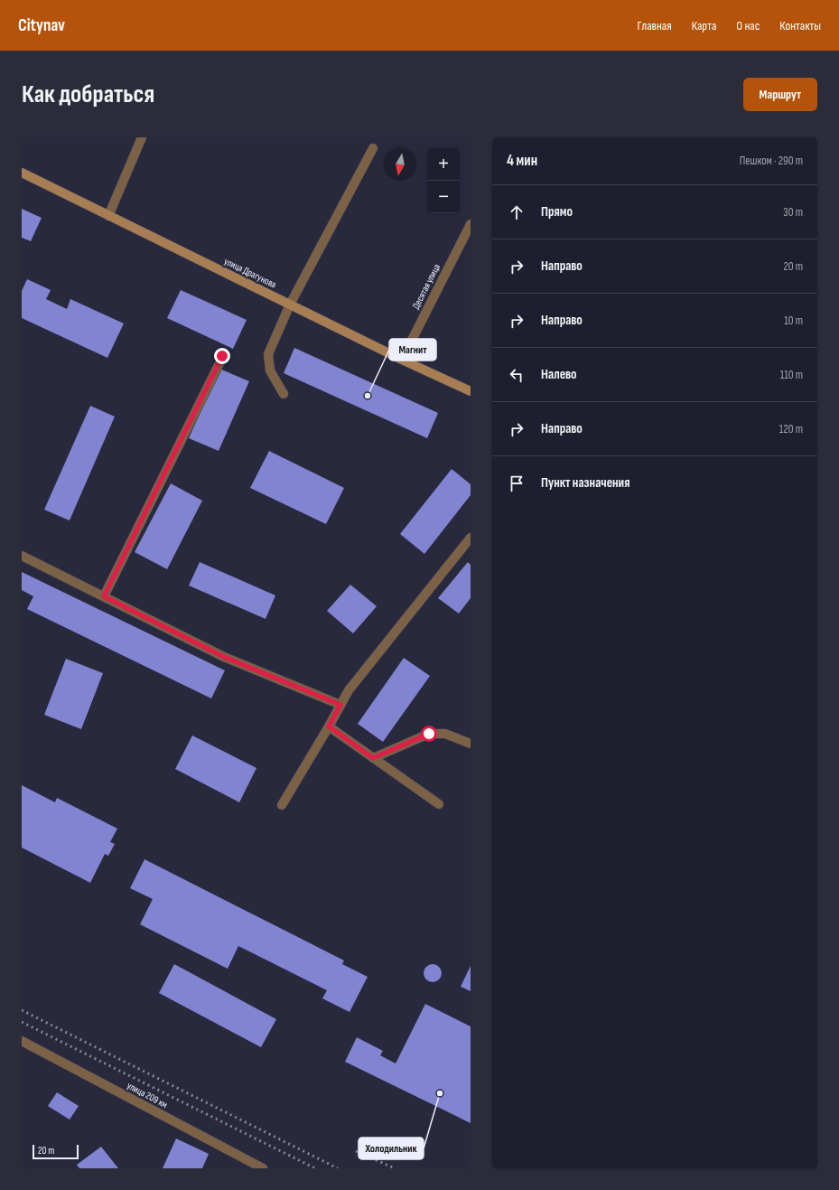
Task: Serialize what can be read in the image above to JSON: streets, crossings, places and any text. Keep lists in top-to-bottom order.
{
  "streets": {
    "main road": ["улица Драгунова"],
    "street": ["Десятая улица", "улица 209 км"]
  },
  "crossings": [
    ["улица Драгунова", "Десятая улица"]
  ],
  "places": ["Магнит", "Холодильник"],
  "scale_bar": "20 m",
  "north": "bottom",
  "page": {
    "header": "Citynav",
    "nav": [
      "Главная",
      "Карта",
      "О нас",
      "Контакты"
    ],
    "buttons": "Маршрут",
    "title": "Как добраться",
    "heading": ["4 мин", "Пешком · 290 m"],
    "map_buttons": ["+", "−"],
    "list": [
      ["Прямо", "30 m"],
      ["Направо", "20 m"],
      ["Направо", "10 m"],
      ["Налево", "110 m"],
      ["Направо", "120 m"],
      "Пункт назначения"
    ],
    "scale": "20 m"
  }
}
